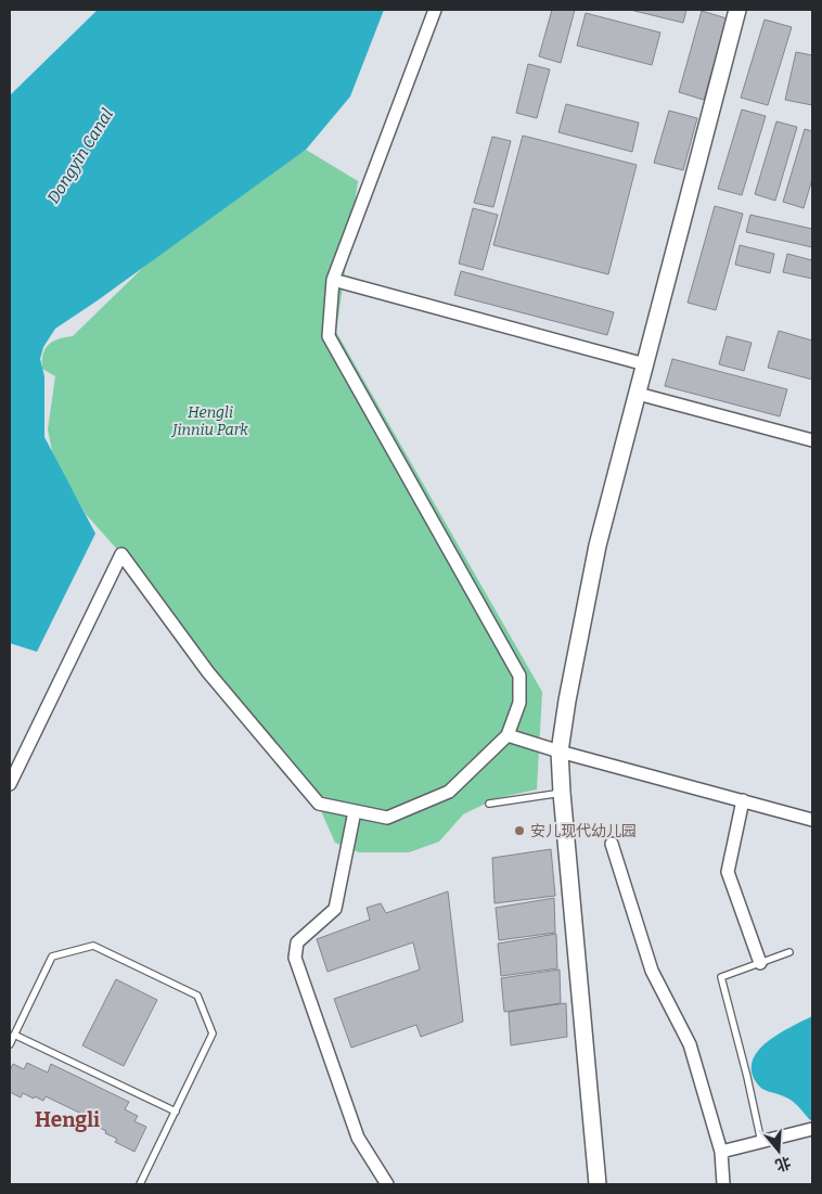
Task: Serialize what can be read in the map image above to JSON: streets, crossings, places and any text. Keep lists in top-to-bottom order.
{
  "districts": ["Hengli"],
  "water": ["Dongyin Canal"],
  "parks": ["Hengli Jinniu Park"],
  "places": ["安儿现代幼儿园"],
  "north": "bottom"
}
